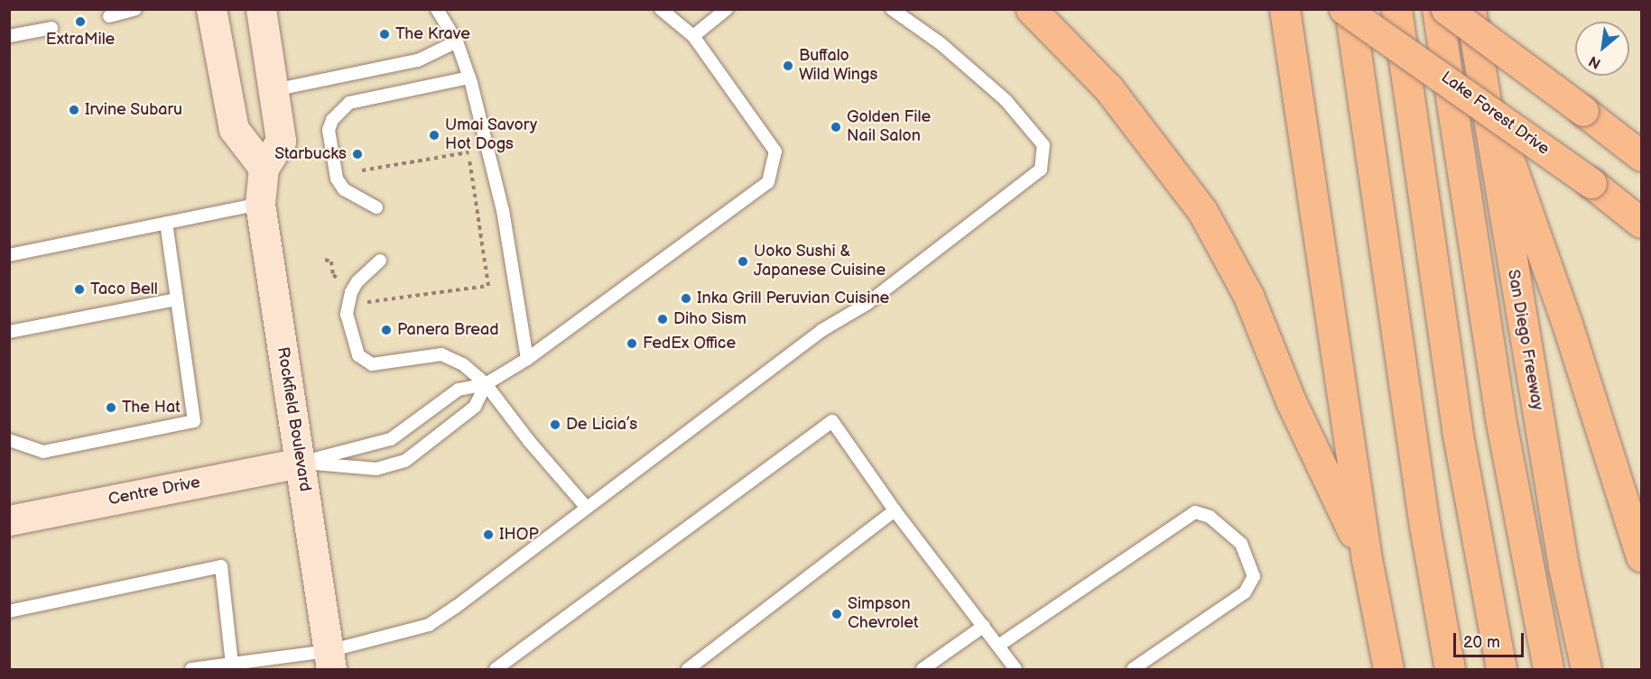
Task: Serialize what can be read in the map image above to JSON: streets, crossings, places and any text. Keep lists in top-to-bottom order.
{
  "streets": {
    "main road": [
      "Lake Forest Drive",
      "San Diego Freeway",
      "Rockfield Boulevard",
      "Centre Drive"
    ]
  },
  "crossings": [
    ["Rockfield Boulevard", "Centre Drive"]
  ],
  "places": [
    "ExtraMile",
    "The Krave",
    "Buffalo Wild Wings",
    "Irvine Subaru",
    "Golden File Nail Salon",
    "Umai Savory Hot Dogs",
    "Starbucks",
    "Uoko Sushi & Japanese Cuisine",
    "Taco Bell",
    "Inka Grill Peruvian Cuisine",
    "Diho Sism",
    "Panera Bread",
    "FedEx Office",
    "The Hat",
    "De Licia’s",
    "IHOP",
    "Simpson Chevrolet"
  ],
  "scale_bar": "20 m",
  "north": "bottom left"
}
